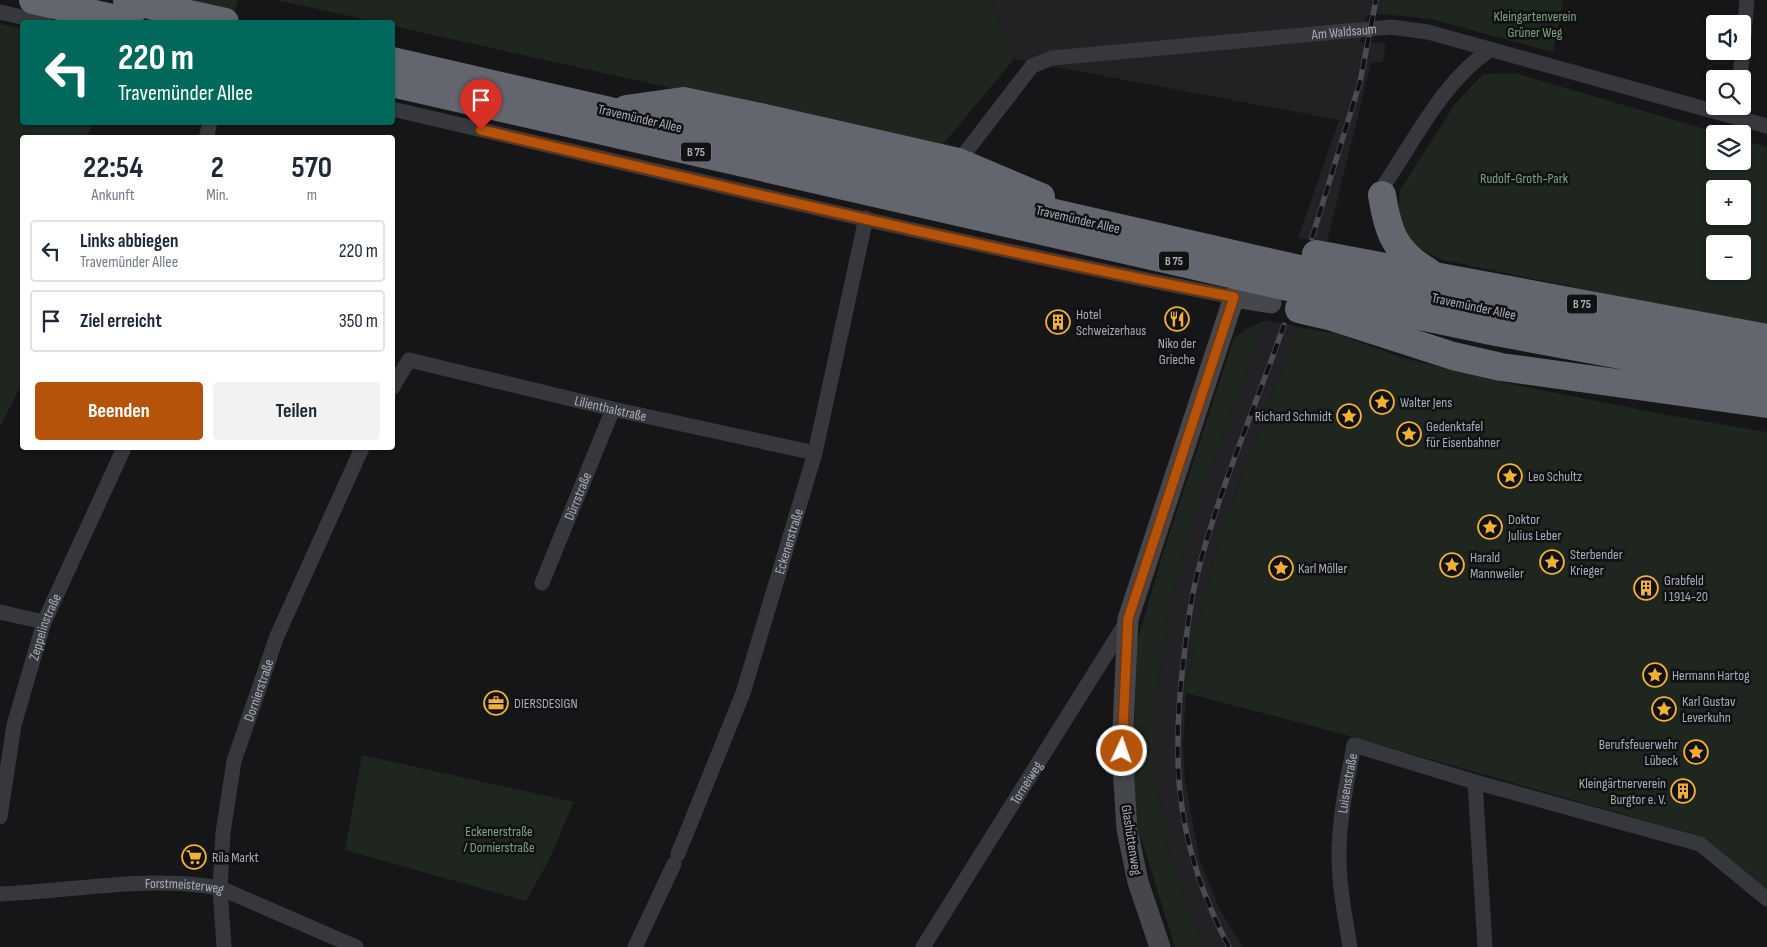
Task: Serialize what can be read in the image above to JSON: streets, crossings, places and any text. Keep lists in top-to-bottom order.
{
  "streets": {
    "highway": ["Travemünder Allee", "B 75"],
    "street": [
      "Am Waldsaum",
      "Lilienthalstraße",
      "Dürrstraße",
      "Eckenerstraße",
      "Zeppelinstraße",
      "Dornierstraße",
      "Luisenstraße",
      "Torneiweg",
      "Glashüttenweg",
      "Forstmeisterweg"
    ]
  },
  "crossings": [
    ["Travemünder Allee", "B 75"],
    ["Lilienthalstraße", "Dürrstraße"],
    ["Lilienthalstraße", "Eckenerstraße"],
    ["Dornierstraße", "Forstmeisterweg"],
    ["Torneiweg", "Glashüttenweg"]
  ],
  "parks": ["Kleingartenverein Grüner Weg", "Rudolf-Groth-Park", "Eckenerstraße / Dornierstraße"],
  "places": {
    "restaurant": ["Niko der Grieche"],
    "building": ["Hotel Schweizerhaus", "Grabfeld I 1914-20", "Kleingärtnerverein Burgtor e. V."],
    "place": [
      "Walter Jens",
      "Richard Schmidt",
      "Gedenktafel für Eisenbahner",
      "Leo Schultz",
      "Doktor Julius Leber",
      "Sterbender Krieger",
      "Harald Mannweiler",
      "Karl Möller",
      "Hermann Hartog",
      "Karl Gustav Leverkuhn",
      "Berufsfeuerwehr Lübeck"
    ],
    "office": ["DIERSDESIGN"],
    "supermarket": ["Rila Markt"]
  },
  "page": {
    "map_buttons": ["+", "−"],
    "turn": ["220 m", "Travemünder Allee"],
    "eta": [
      "22:54",
      "Ankunft",
      "2",
      "Min.",
      "570",
      "m"
    ],
    "list": [
      {
        "name": "Links abbiegen",
        "note": "Travemünder Allee",
        "value": "220 m"
      },
      {
        "name": "Ziel erreicht",
        "value": "350 m"
      }
    ],
    "buttons": ["Beenden", "Teilen"]
  }
}
